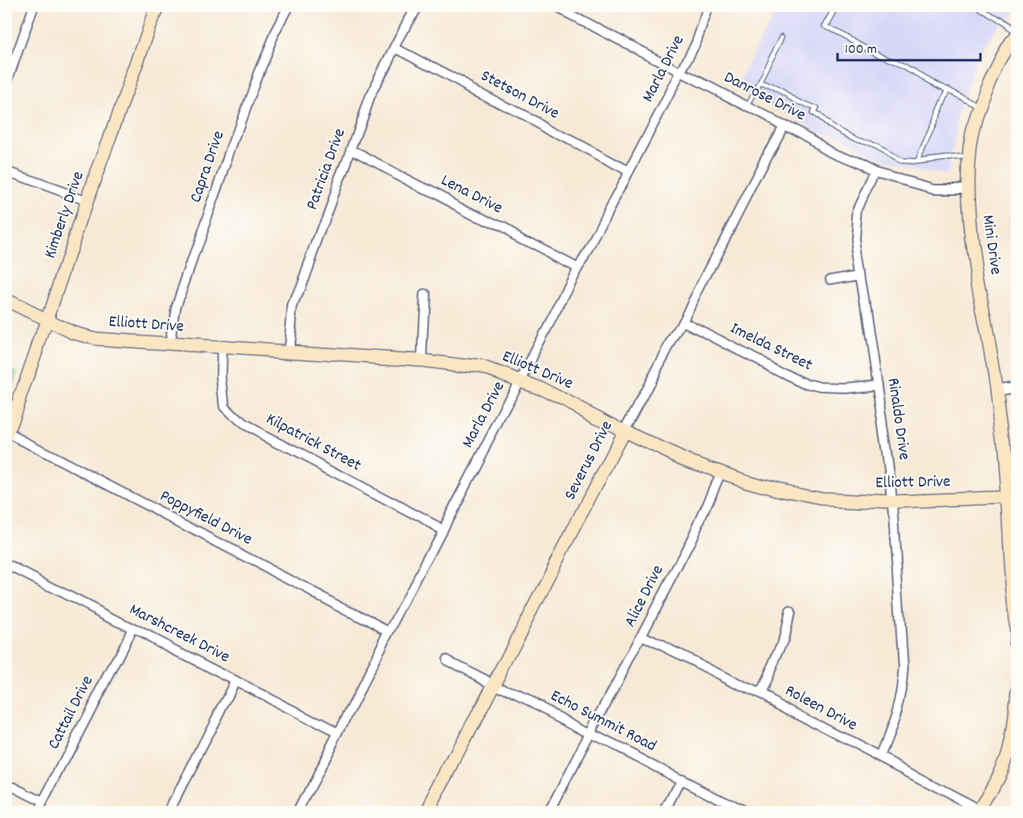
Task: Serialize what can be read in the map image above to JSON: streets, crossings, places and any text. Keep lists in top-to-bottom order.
{
  "streets": {
    "street": [
      "Marla Drive",
      "Stetson Drive",
      "Danrose Drive",
      "Capra Drive",
      "Patricia Drive",
      "Lena Drive",
      "Kimberly Drive",
      "Mini Drive",
      "Elliott Drive",
      "Imelda Street",
      "Rinaldo Drive",
      "Kilpatrick Street",
      "Severus Drive",
      "Poppyfield Drive",
      "Alice Drive",
      "Marshcreek Drive",
      "Roleen Drive",
      "Cattail Drive",
      "Echo Summit Road"
    ]
  },
  "crossings": [
    ["Marla Drive", "Stetson Drive"],
    ["Marla Drive", "Danrose Drive"],
    ["Marla Drive", "Lena Drive"],
    ["Marla Drive", "Elliott Drive"],
    ["Marla Drive", "Kilpatrick Street"],
    ["Marla Drive", "Poppyfield Drive"],
    ["Marla Drive", "Marshcreek Drive"],
    ["Stetson Drive", "Patricia Drive"],
    ["Danrose Drive", "Mini Drive"],
    ["Danrose Drive", "Rinaldo Drive"],
    ["Danrose Drive", "Severus Drive"],
    ["Capra Drive", "Elliott Drive"],
    ["Patricia Drive", "Lena Drive"],
    ["Patricia Drive", "Elliott Drive"],
    ["Kimberly Drive", "Elliott Drive"],
    ["Kimberly Drive", "Poppyfield Drive"],
    ["Mini Drive", "Elliott Drive"],
    ["Elliott Drive", "Rinaldo Drive"],
    ["Elliott Drive", "Kilpatrick Street"],
    ["Elliott Drive", "Severus Drive"],
    ["Elliott Drive", "Alice Drive"],
    ["Imelda Street", "Rinaldo Drive"],
    ["Imelda Street", "Severus Drive"],
    ["Rinaldo Drive", "Roleen Drive"],
    ["Severus Drive", "Echo Summit Road"],
    ["Alice Drive", "Roleen Drive"],
    ["Alice Drive", "Echo Summit Road"],
    ["Marshcreek Drive", "Cattail Drive"]
  ],
  "scale_bar": "100 m"
}
